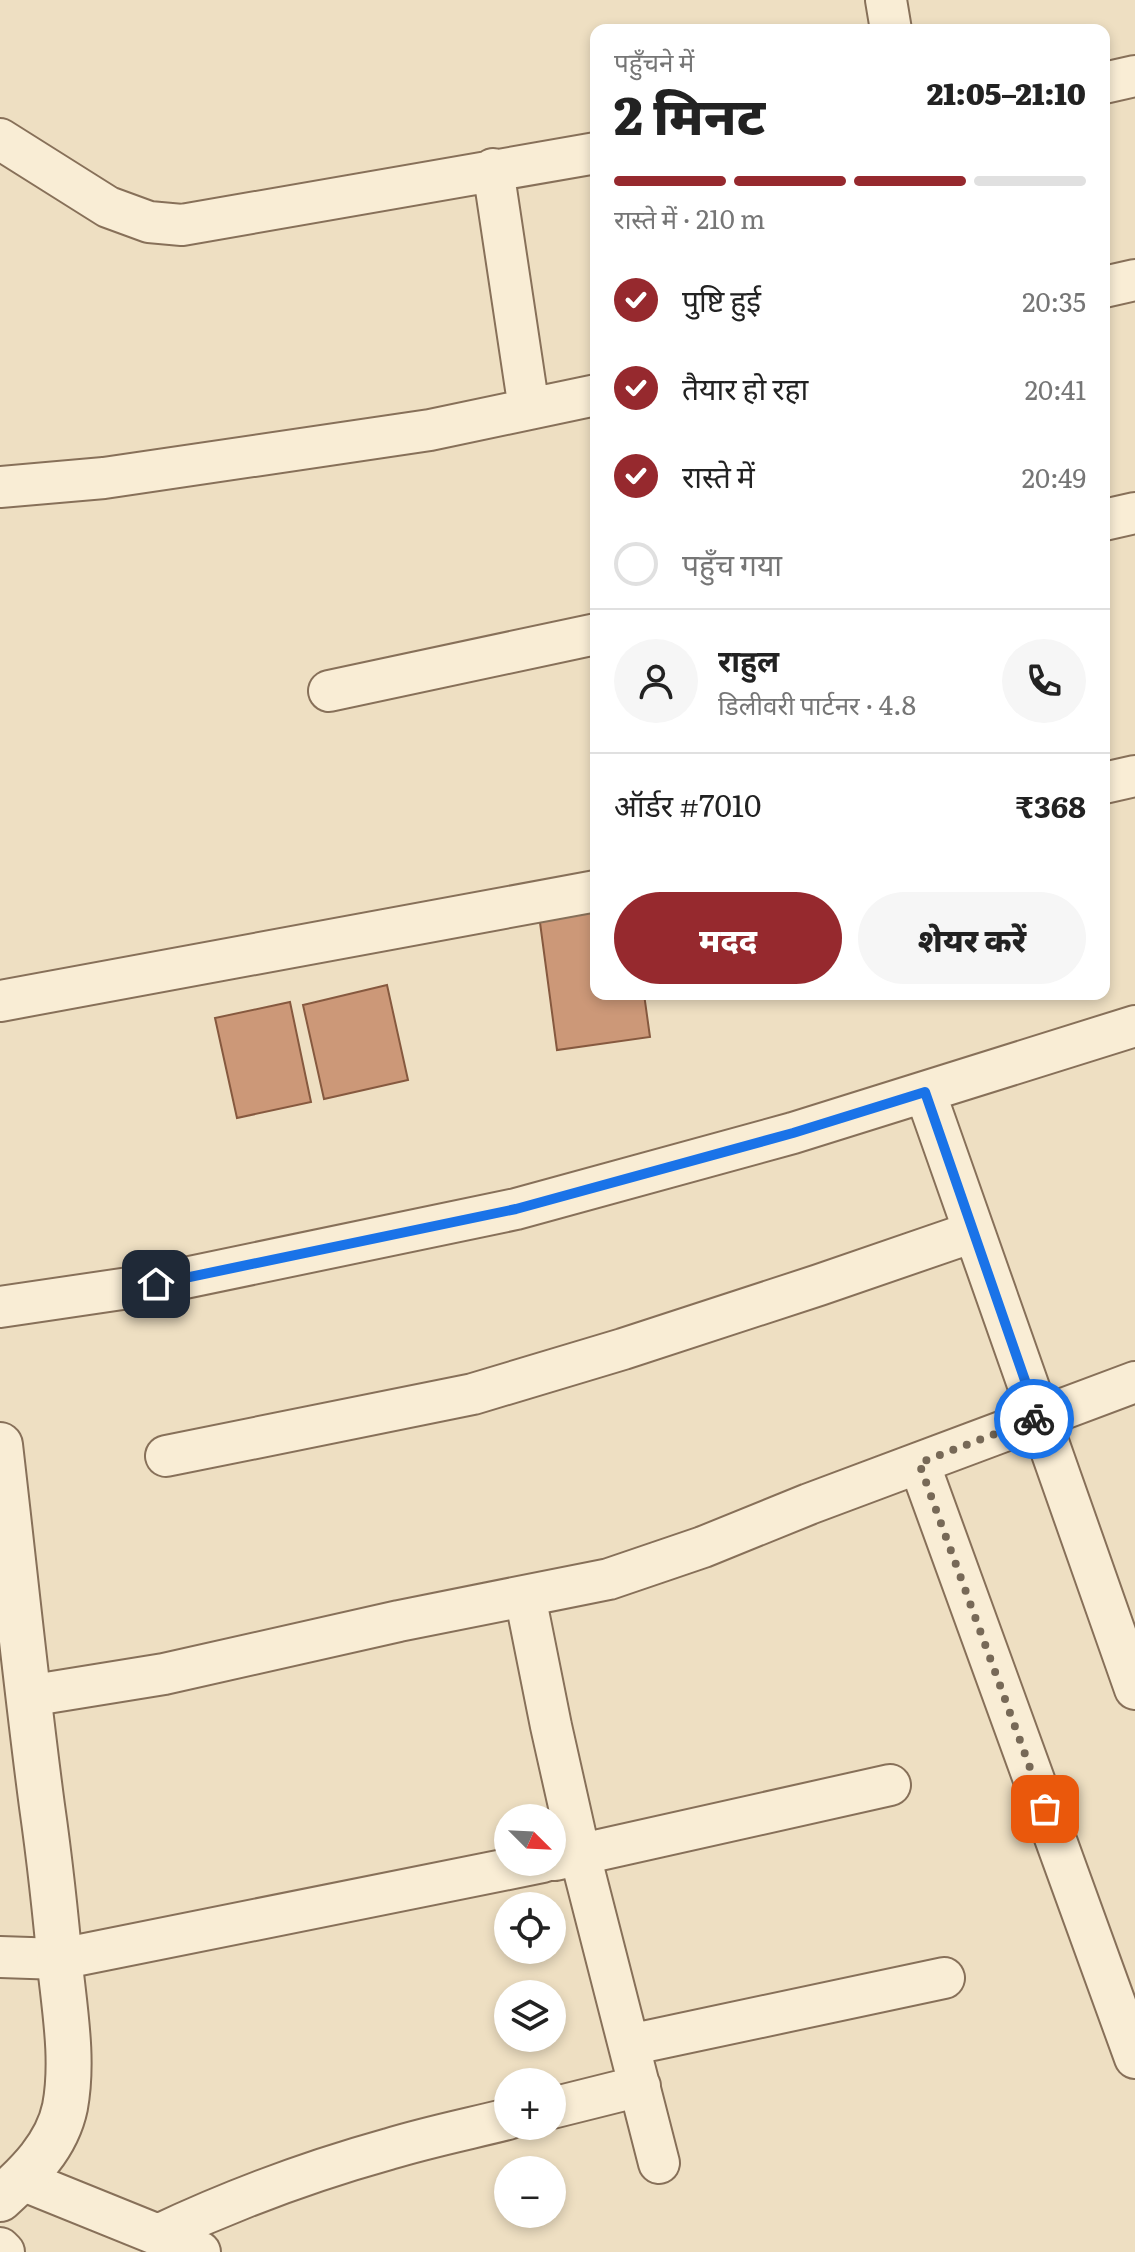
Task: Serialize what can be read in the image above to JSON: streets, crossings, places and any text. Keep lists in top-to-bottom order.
{
  "north": "bottom right",
  "page": {
    "heading": ["2 मिनट", "पहुँचने में", "21:05–21:10"],
    "panel": [
      "राहुल",
      "डिलीवरी पार्टनर · 4.8",
      "ऑर्डर #7010",
      "₹368"
    ],
    "bar": "रास्ते में · 210 m",
    "list": [
      ["पुष्टि हुई", "20:35"],
      ["तैयार हो रहा", "20:41"],
      ["रास्ते में", "20:49"],
      "पहुँच गया"
    ],
    "buttons": ["मदद", "शेयर करें"],
    "map_buttons": ["+", "−"]
  }
}
